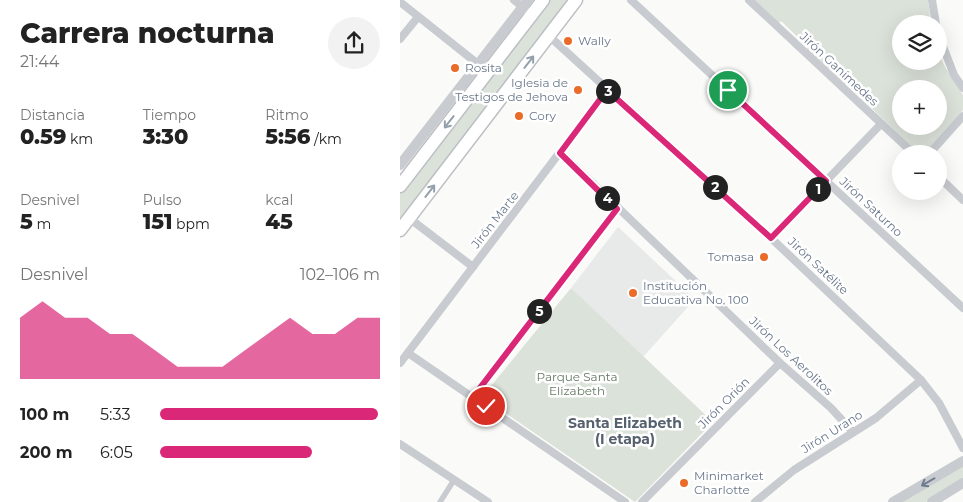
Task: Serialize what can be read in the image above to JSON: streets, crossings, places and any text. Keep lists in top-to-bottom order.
{
  "streets": {
    "street": [
      "Jirón Ganímedes",
      "Jirón Saturno",
      "Jirón Marte",
      "Jirón Satélite",
      "Jirón Los Aerolitos",
      "Jirón Orión",
      "Jirón Urano"
    ]
  },
  "crossings": [
    ["Jirón Marte", "Jirón Satélite"],
    ["Jirón Marte", "Jirón Los Aerolitos"],
    ["Jirón Satélite", "Jirón Urano"],
    ["Jirón Los Aerolitos", "Jirón Orión"],
    ["Jirón Los Aerolitos", "Jirón Urano"]
  ],
  "districts": ["Santa Elizabeth (I etapa)"],
  "parks": ["Parque Santa Elizabeth"],
  "places": [
    "Wally",
    "Rosita",
    "Iglesia de Testigos de Jehova",
    "Cory",
    "Tomasa",
    "Institución Educativa No. 100",
    "Minimarket Charlotte"
  ],
  "page": {
    "heading": ["Carrera nocturna", "21:44"],
    "map_buttons": ["+", "−"],
    "pins": [
      "3",
      "2",
      "1",
      "4",
      "5"
    ],
    "stats": [
      ["Distancia", "0.59 km"],
      ["Tiempo", "3:30"],
      ["Ritmo", "5:56 /km"],
      ["Desnivel", "5 m"],
      ["Pulso", "151 bpm"],
      ["kcal", "45"]
    ],
    "chart": ["Desnivel", "102–106 m"],
    "list": [
      {
        "name": "100 m",
        "note": "5:33"
      },
      {
        "name": "200 m",
        "note": "6:05"
      }
    ]
  }
}
